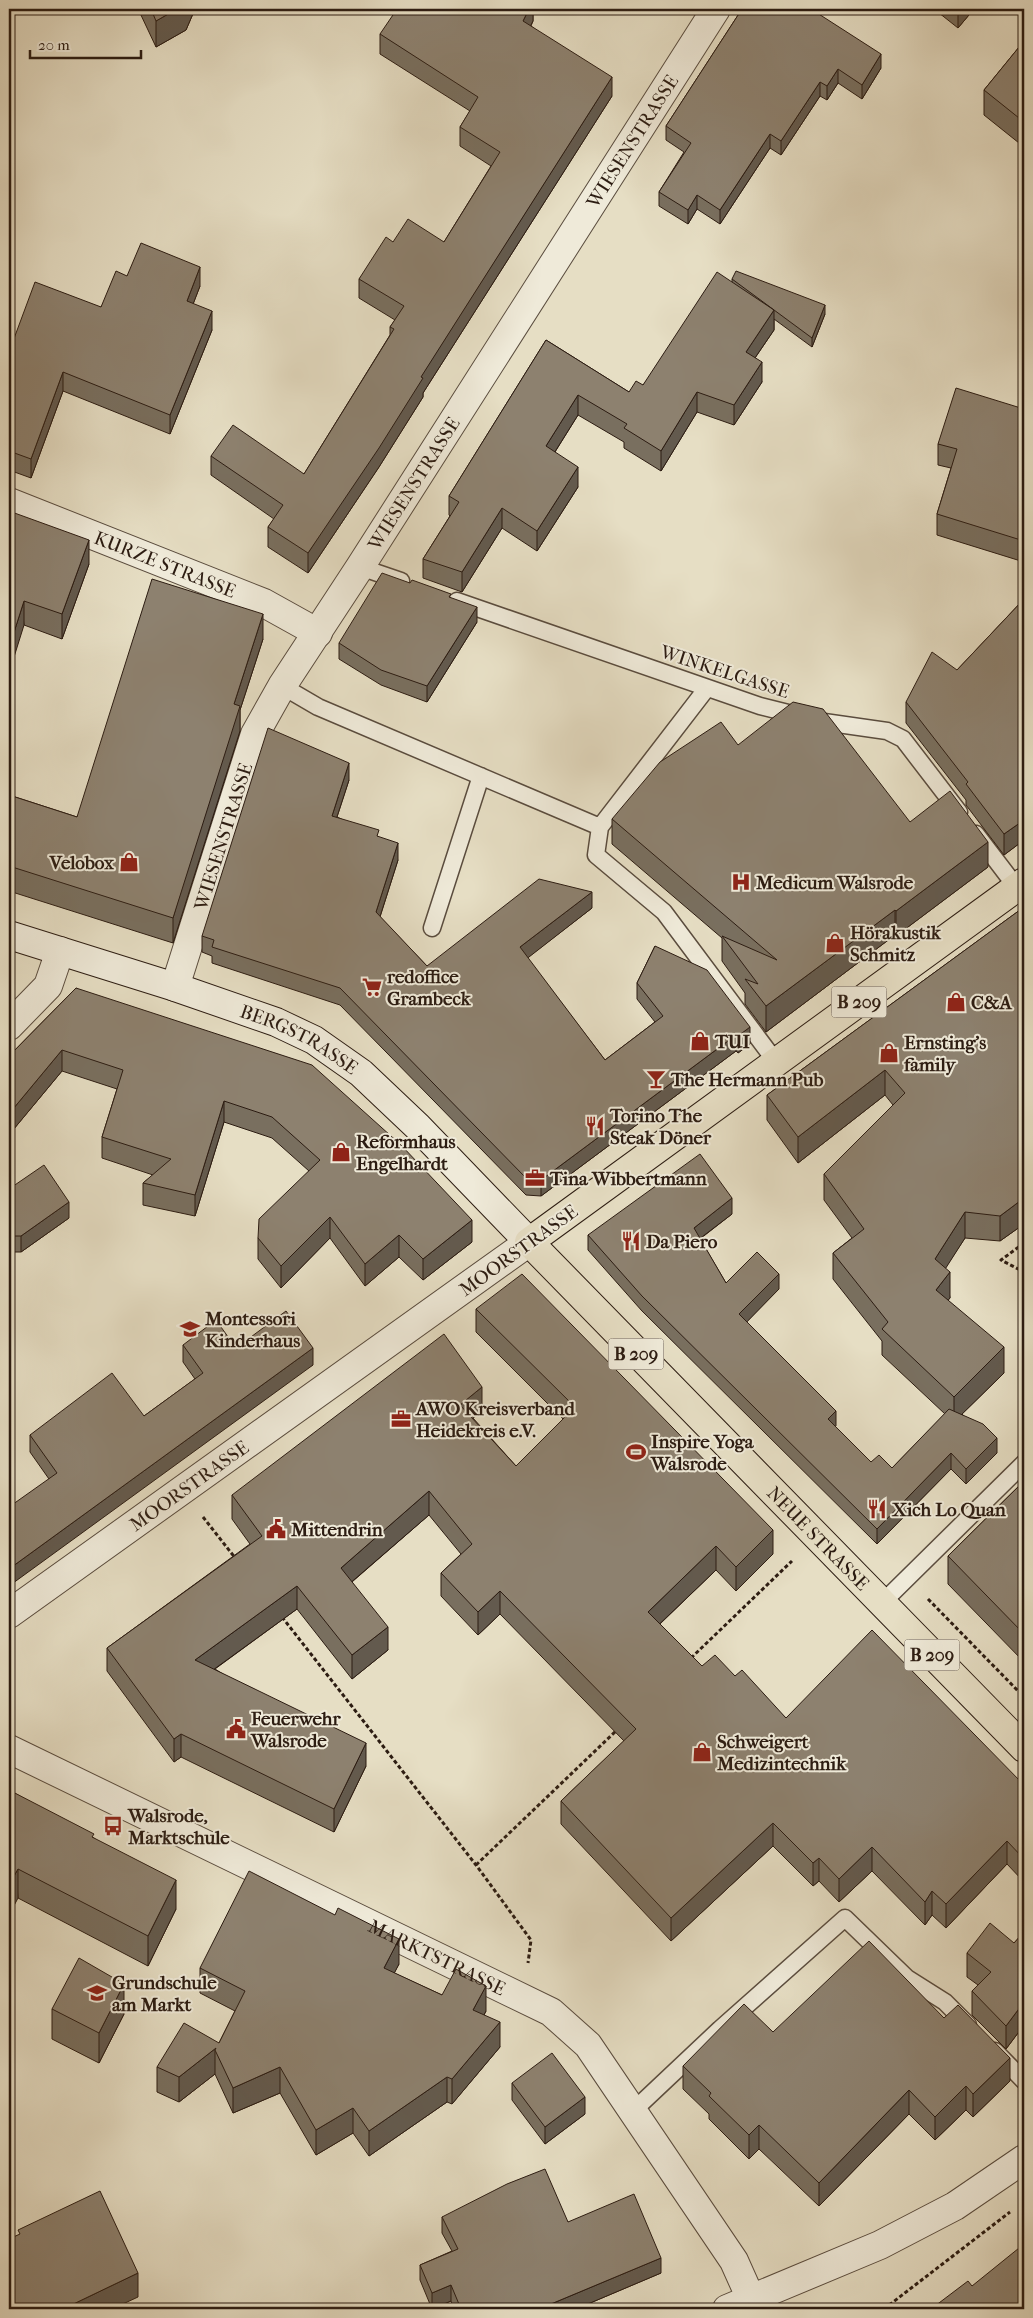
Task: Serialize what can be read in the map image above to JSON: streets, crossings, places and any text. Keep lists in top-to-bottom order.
{
  "streets": {
    "main road": ["B 209", "MOORSTRASSE", "NEUE STRASSE"],
    "street": [
      "WIESENSTRASSE",
      "KURZE STRASSE",
      "BERGSTRASSE",
      "MARKTSTRASSE"
    ],
    "lane": ["WINKELGASSE"]
  },
  "crossings": [
    ["WIESENSTRASSE", "KURZE STRASSE"],
    ["WIESENSTRASSE", "BERGSTRASSE"],
    ["WINKELGASSE", "MOORSTRASSE"],
    ["BERGSTRASSE", "MOORSTRASSE"],
    ["BERGSTRASSE", "NEUE STRASSE"],
    ["MOORSTRASSE", "NEUE STRASSE"]
  ],
  "places": {
    "shop": [
      "Velobox",
      "Hörakustik Schmitz",
      "C&A",
      "TUI",
      "Ernsting's family",
      "Reformhaus Engelhardt",
      "Schweigert Medizintechnik"
    ],
    "hospital": ["Medicum Walsrode"],
    "supermarket": ["redoffice Grambeck"],
    "bar": ["The Hermann Pub"],
    "restaurant": ["Torino The Steak Döner", "Da Piero", "Xich Lo Quan"],
    "office": ["Tina Wibbertmann", "AWO Kreisverband Heidekreis e.V."],
    "school or university": ["Montessori Kinderhaus", "Grundschule am Markt"],
    "sports": ["Inspire Yoga Walsrode"],
    "public building": ["Mittendrin", "Feuerwehr Walsrode"],
    "bus stop": ["Walsrode, Marktschule"]
  },
  "scale_bar": "20 m"
}
